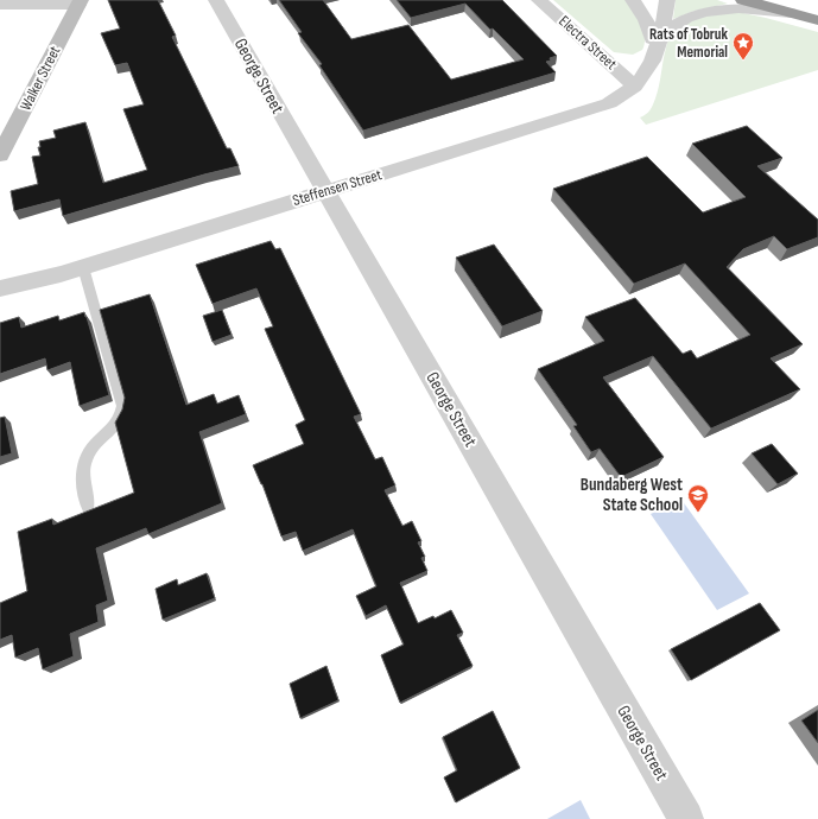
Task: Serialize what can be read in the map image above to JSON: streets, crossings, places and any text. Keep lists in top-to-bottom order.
{
  "streets": {
    "main road": ["Walker Street"],
    "street": ["Electra Street", "George Street", "Steffensen Street"]
  },
  "crossings": [
    ["Electra Street", "Steffensen Street"],
    ["George Street", "Steffensen Street"]
  ],
  "places": {
    "place": ["Rats of Tobruk Memorial"],
    "school or university": ["Bundaberg West State School"]
  }
}
